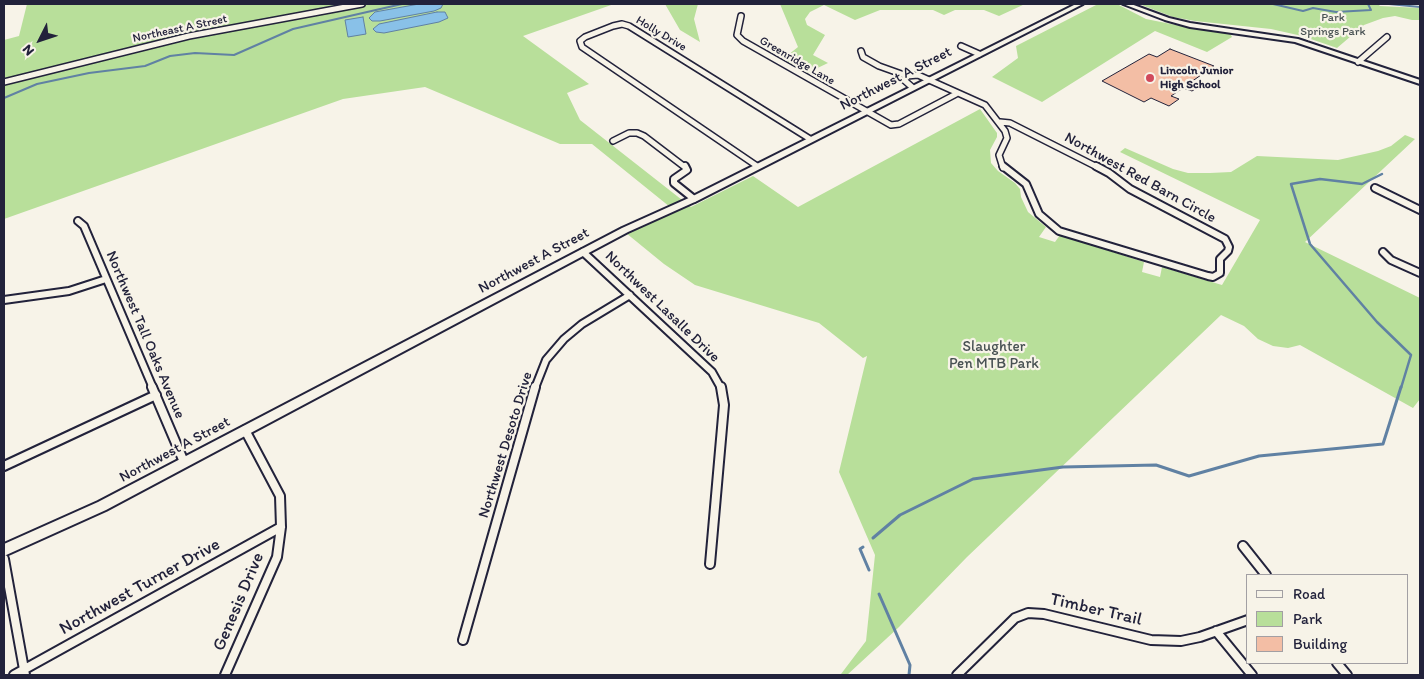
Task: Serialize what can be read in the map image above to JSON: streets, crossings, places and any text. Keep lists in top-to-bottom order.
{
  "streets": {
    "street": [
      "Northeast A Street",
      "Holly Drive",
      "Greenridge Lane",
      "Northwest A Street",
      "Northwest Red Barn Circle",
      "Northwest Lasalle Drive",
      "Northwest Tall Oaks Avenue",
      "Northwest Desoto Drive",
      "Northwest Turner Drive",
      "Genesis Drive",
      "Timber Trail"
    ]
  },
  "crossings": [
    ["Holly Drive", "Northwest A Street"],
    ["Greenridge Lane", "Northwest A Street"],
    ["Northwest A Street", "Northwest Lasalle Drive"],
    ["Northwest A Street", "Northwest Tall Oaks Avenue"],
    ["Northwest A Street", "Genesis Drive"],
    ["Northwest Lasalle Drive", "Northwest Desoto Drive"],
    ["Northwest Turner Drive", "Genesis Drive"]
  ],
  "parks": ["Park Springs Park", "Slaughter Pen MTB Park"],
  "places": ["Lincoln Junior High School"],
  "legend": ["Road", "Park", "Building"],
  "north": "bottom left"
}
